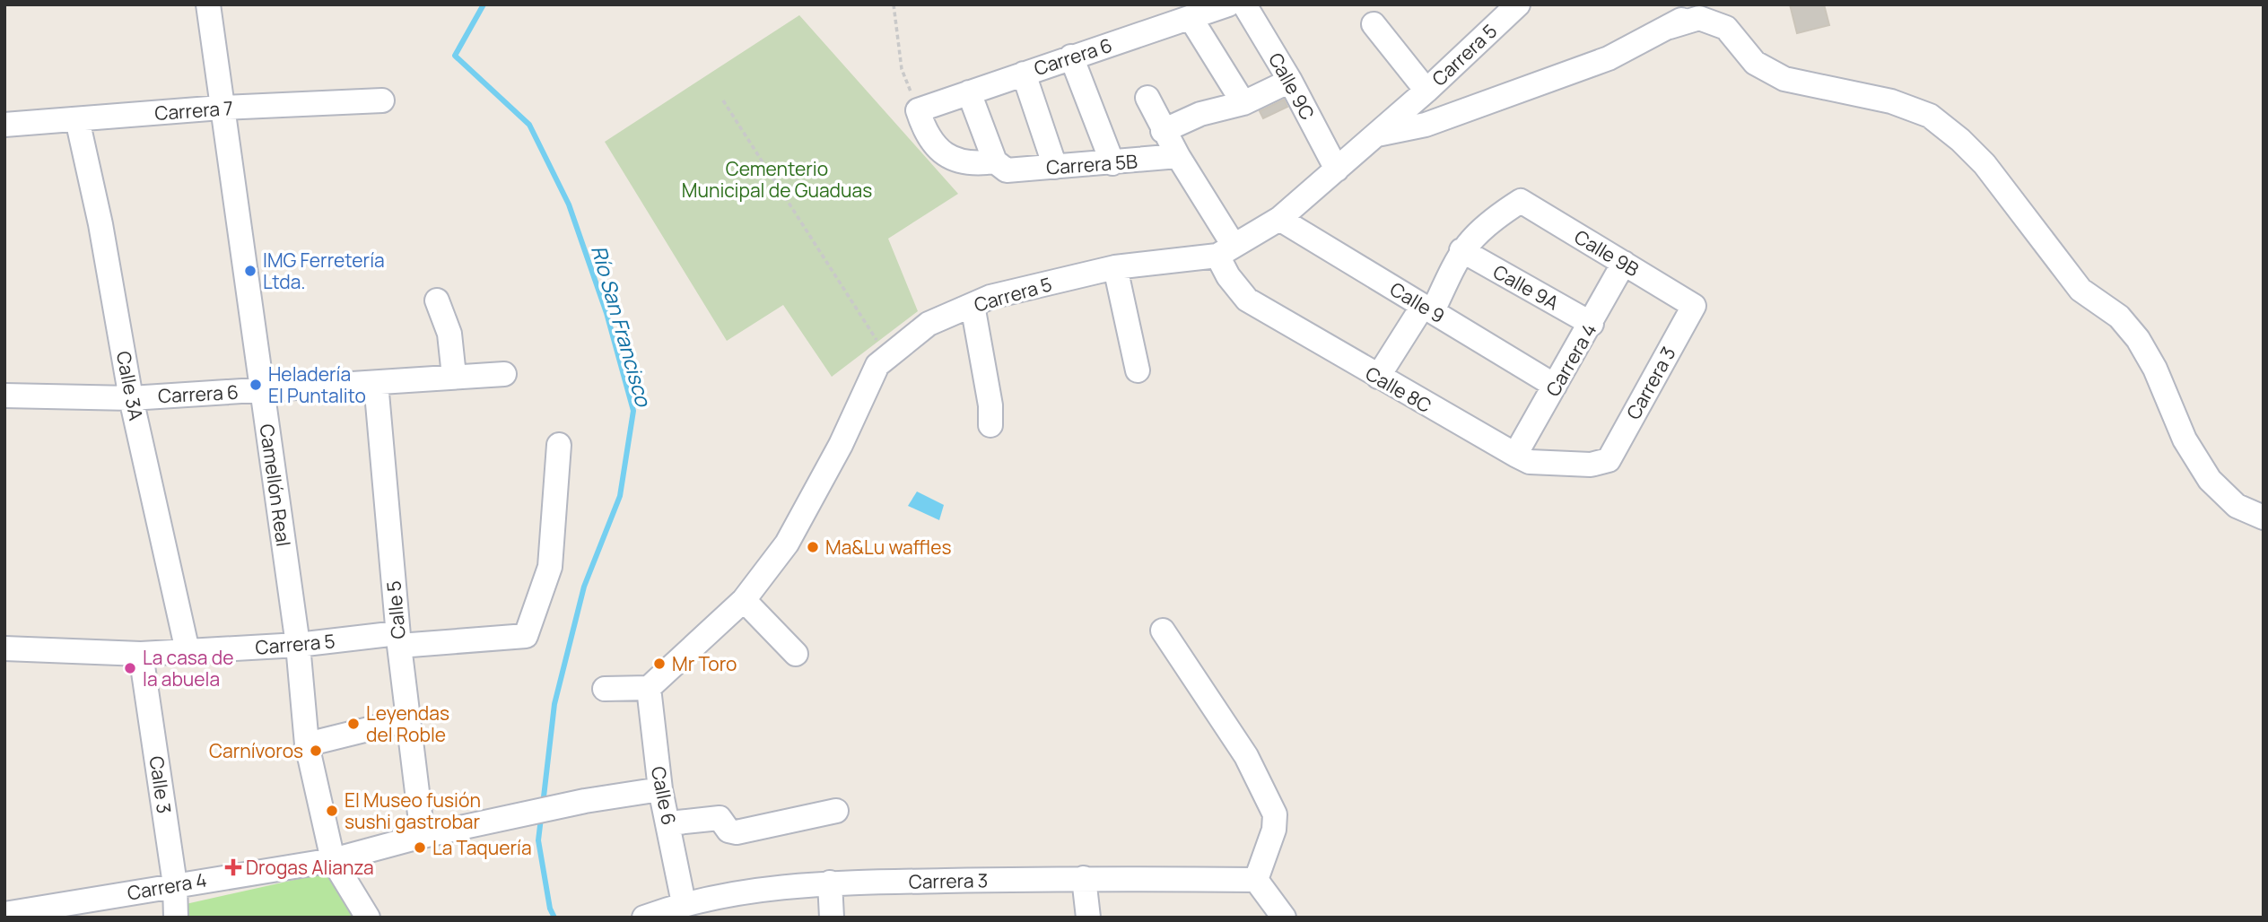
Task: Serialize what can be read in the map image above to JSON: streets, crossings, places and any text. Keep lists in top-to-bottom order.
{
  "streets": {
    "street": [
      "Carrera 5",
      "Carrera 6",
      "Calle 9C",
      "Carrera 7",
      "Carrera 5B",
      "Calle 9B",
      "Calle 9A",
      "Calle 9",
      "Carrera 4",
      "Carrera 3",
      "Calle 3A",
      "Calle 8C",
      "Camellón Real",
      "Calle 5",
      "Calle 3",
      "Calle 6"
    ]
  },
  "crossings": [
    ["Carrera 5", "Calle 9C"],
    ["Carrera 5", "Calle 9"],
    ["Carrera 5", "Calle 3A"],
    ["Carrera 5", "Calle 8C"],
    ["Carrera 5", "Camellón Real"],
    ["Carrera 5", "Calle 5"],
    ["Carrera 5", "Calle 3"],
    ["Carrera 5", "Calle 6"],
    ["Carrera 6", "Carrera 5B"],
    ["Carrera 6", "Calle 3A"],
    ["Carrera 6", "Camellón Real"],
    ["Carrera 6", "Calle 5"],
    ["Carrera 7", "Calle 3A"],
    ["Carrera 7", "Camellón Real"],
    ["Calle 9B", "Calle 9A"],
    ["Calle 9B", "Carrera 4"],
    ["Calle 9B", "Carrera 3"],
    ["Calle 9A", "Carrera 4"],
    ["Calle 9", "Carrera 4"],
    ["Carrera 4", "Calle 8C"],
    ["Carrera 4", "Camellón Real"],
    ["Carrera 4", "Calle 5"],
    ["Carrera 4", "Calle 3"],
    ["Carrera 4", "Calle 6"],
    ["Carrera 3", "Calle 8C"],
    ["Carrera 3", "Calle 6"]
  ],
  "water": ["Río San Francisco"],
  "parks": ["Cementerio Municipal de Guaduas"],
  "places": {
    "other": [
      "IMG Ferretería Ltda.",
      "Heladería El Puntalito",
      "Ma&Lu waffles",
      "Mr Toro",
      "La casa de la abuela",
      "Leyendas del Roble",
      "Carnívoros",
      "El Museo fusión sushi gastrobar",
      "La Taquería"
    ],
    "health": ["Drogas Alianza"]
  }
}
